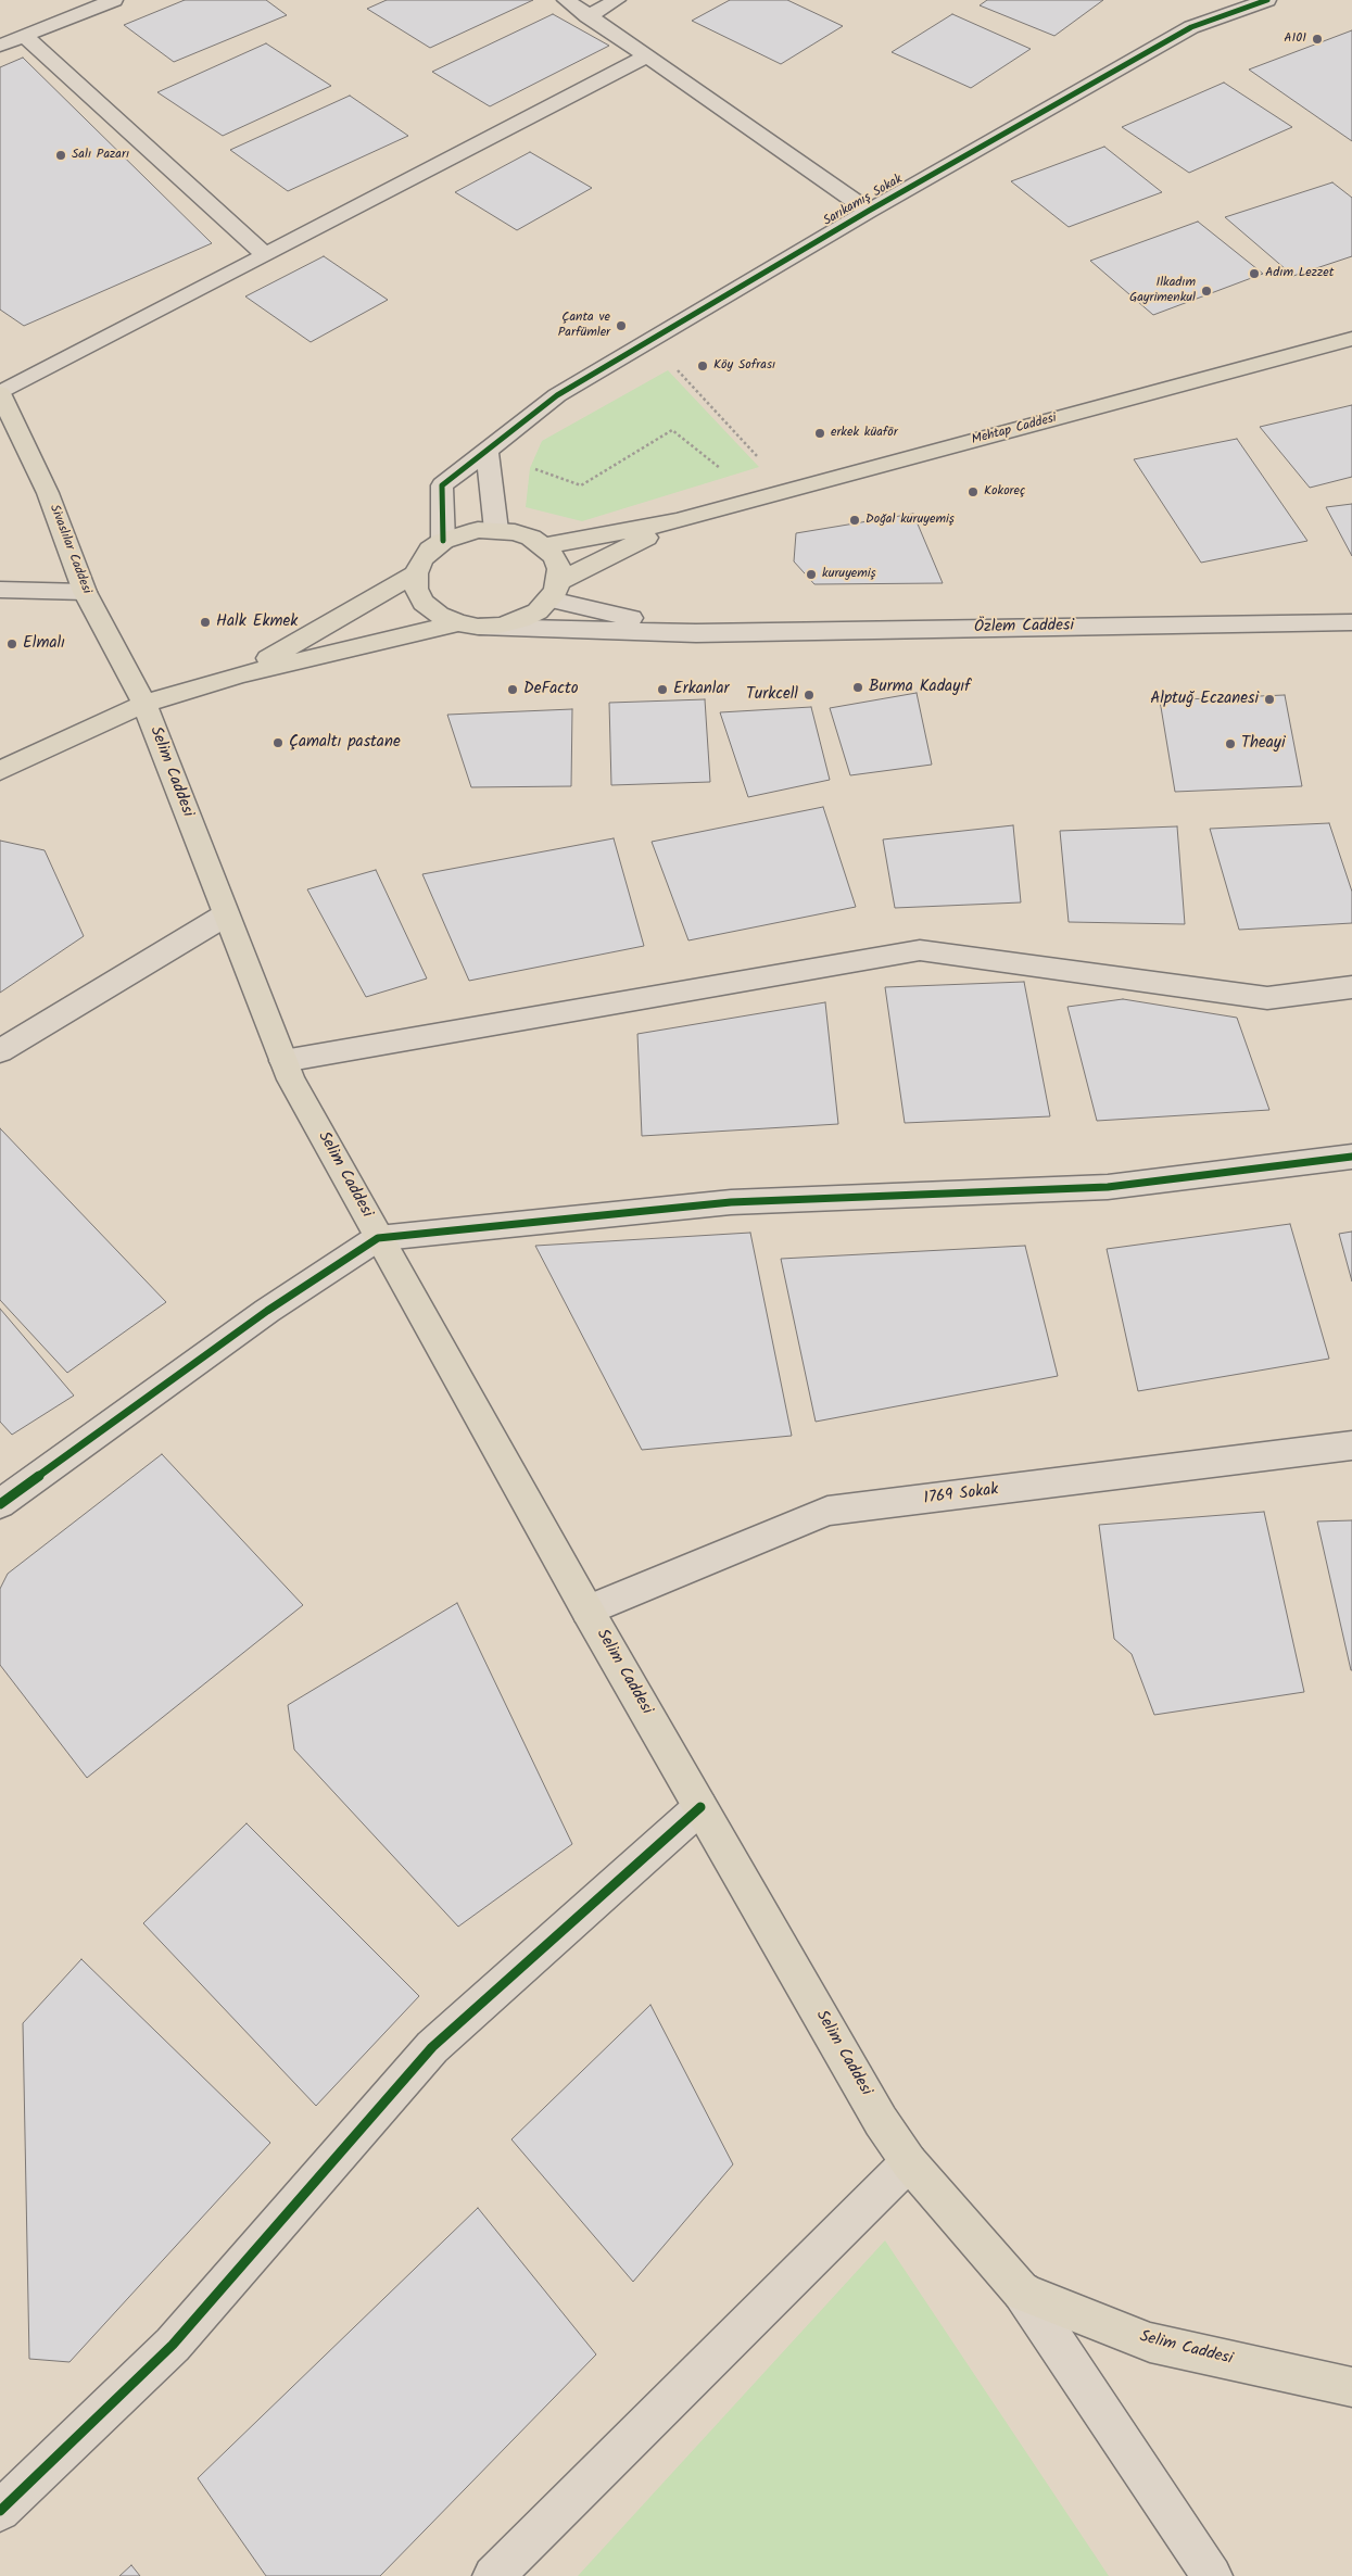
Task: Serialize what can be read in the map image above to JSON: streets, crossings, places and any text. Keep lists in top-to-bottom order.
{
  "streets": {
    "main road": ["Mehtap Caddesi", "Sivaslılar Caddesi", "Selim Caddesi"],
    "street": ["Sarıkamış Sokak", "Özlem Caddesi", "1769 Sokak"]
  },
  "crossings": [
    ["Sivaslılar Caddesi", "Selim Caddesi"],
    ["Selim Caddesi", "1769 Sokak"]
  ],
  "places": [
    "A101",
    "Salı Pazarı",
    "Adım Lezzet",
    "Ilkadım Gayrimenkul",
    "Çanta ve Parfümler",
    "Köy Sofrası",
    "erkek küaför",
    "Kokoreç",
    "Doğal kuruyemiş",
    "kuruyemiş",
    "Halk Ekmek",
    "Elmalı",
    "Burma Kadayıf",
    "DeFacto",
    "Erkanlar",
    "Turkcell",
    "Alptuğ Eczanesi",
    "Çamaltı pastane",
    "Theayi"
  ]
}
